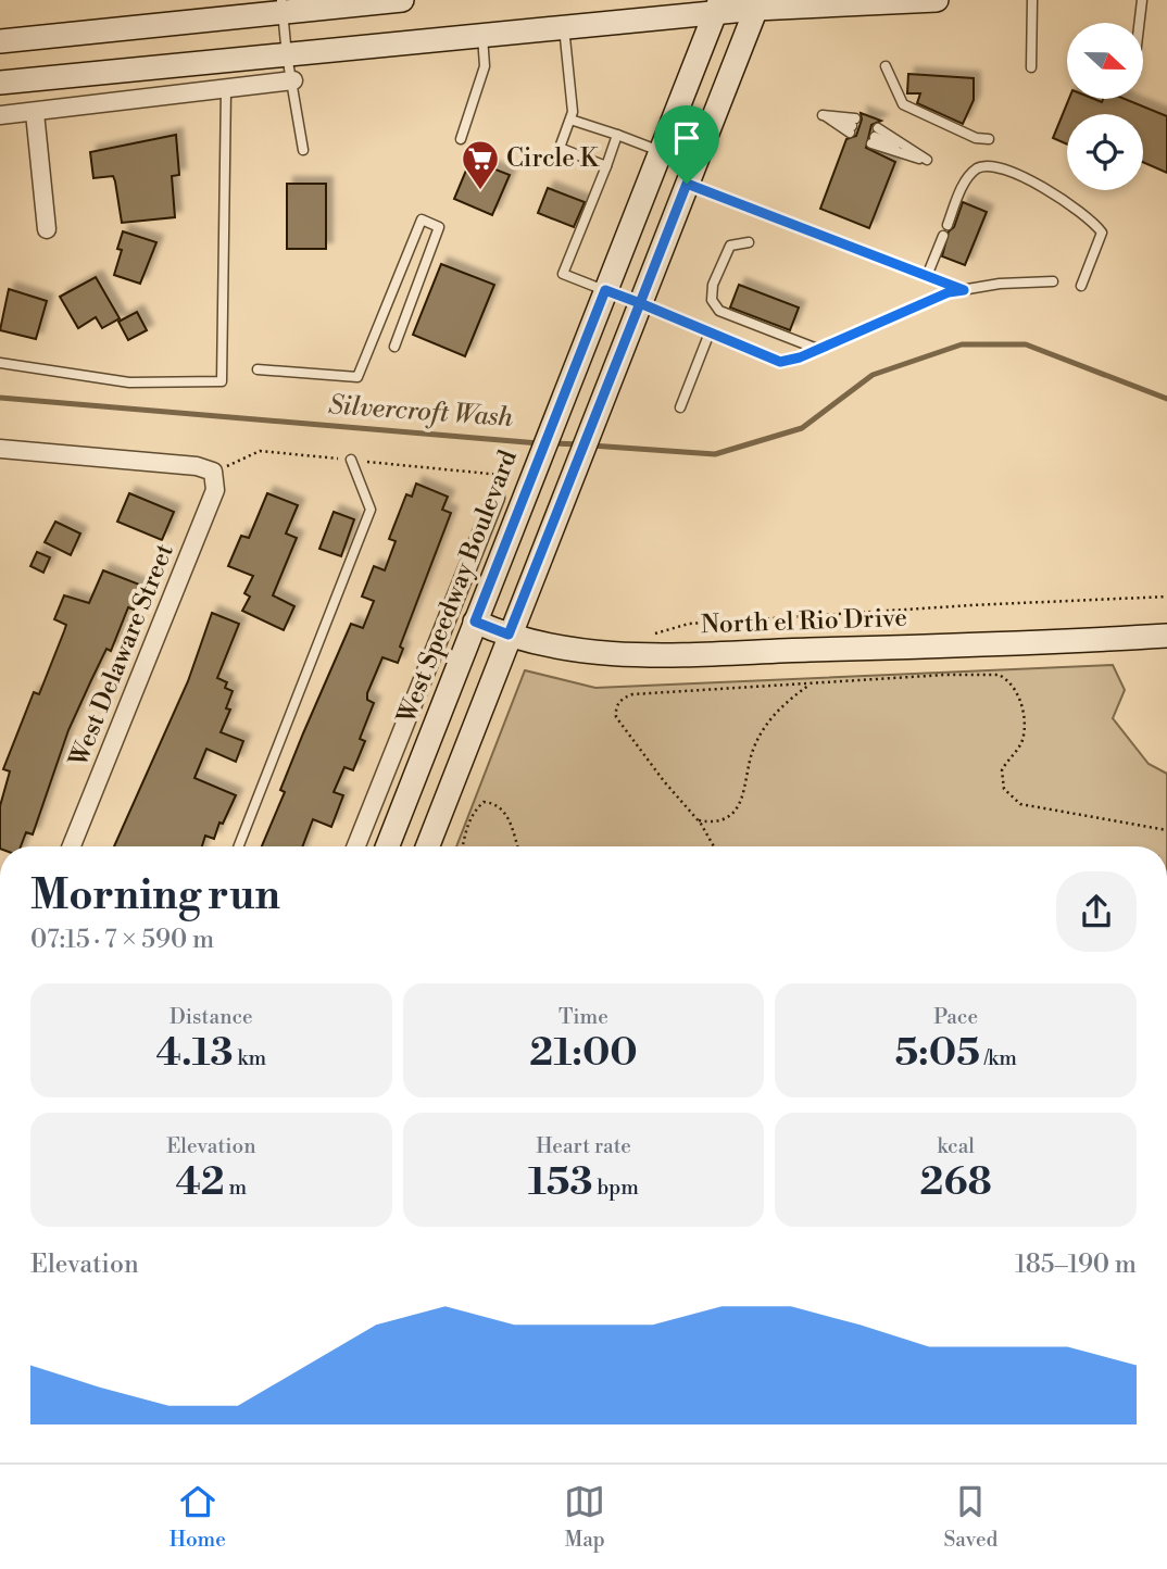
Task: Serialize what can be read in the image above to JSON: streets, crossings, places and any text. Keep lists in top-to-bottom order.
{
  "streets": {
    "main road": ["West Speedway Boulevard", "North el Rio Drive"],
    "street": ["West Delaware Street"]
  },
  "crossings": [
    ["West Speedway Boulevard", "North el Rio Drive"]
  ],
  "water": ["Silvercroft Wash"],
  "places": {
    "supermarket": ["Circle K"]
  },
  "north": "right",
  "page": {
    "heading": ["Morning run", "07:15 · 7 × 590 m"],
    "stats": [
      ["Distance", "4.13 km"],
      ["Time", "21:00"],
      ["Pace", "5:05 /km"],
      ["Elevation", "42 m"],
      ["Heart rate", "153 bpm"],
      ["kcal", "268"]
    ],
    "chart": ["Elevation", "185–190 m"],
    "tabs": ["Home", "Map", "Saved"]
  }
}
